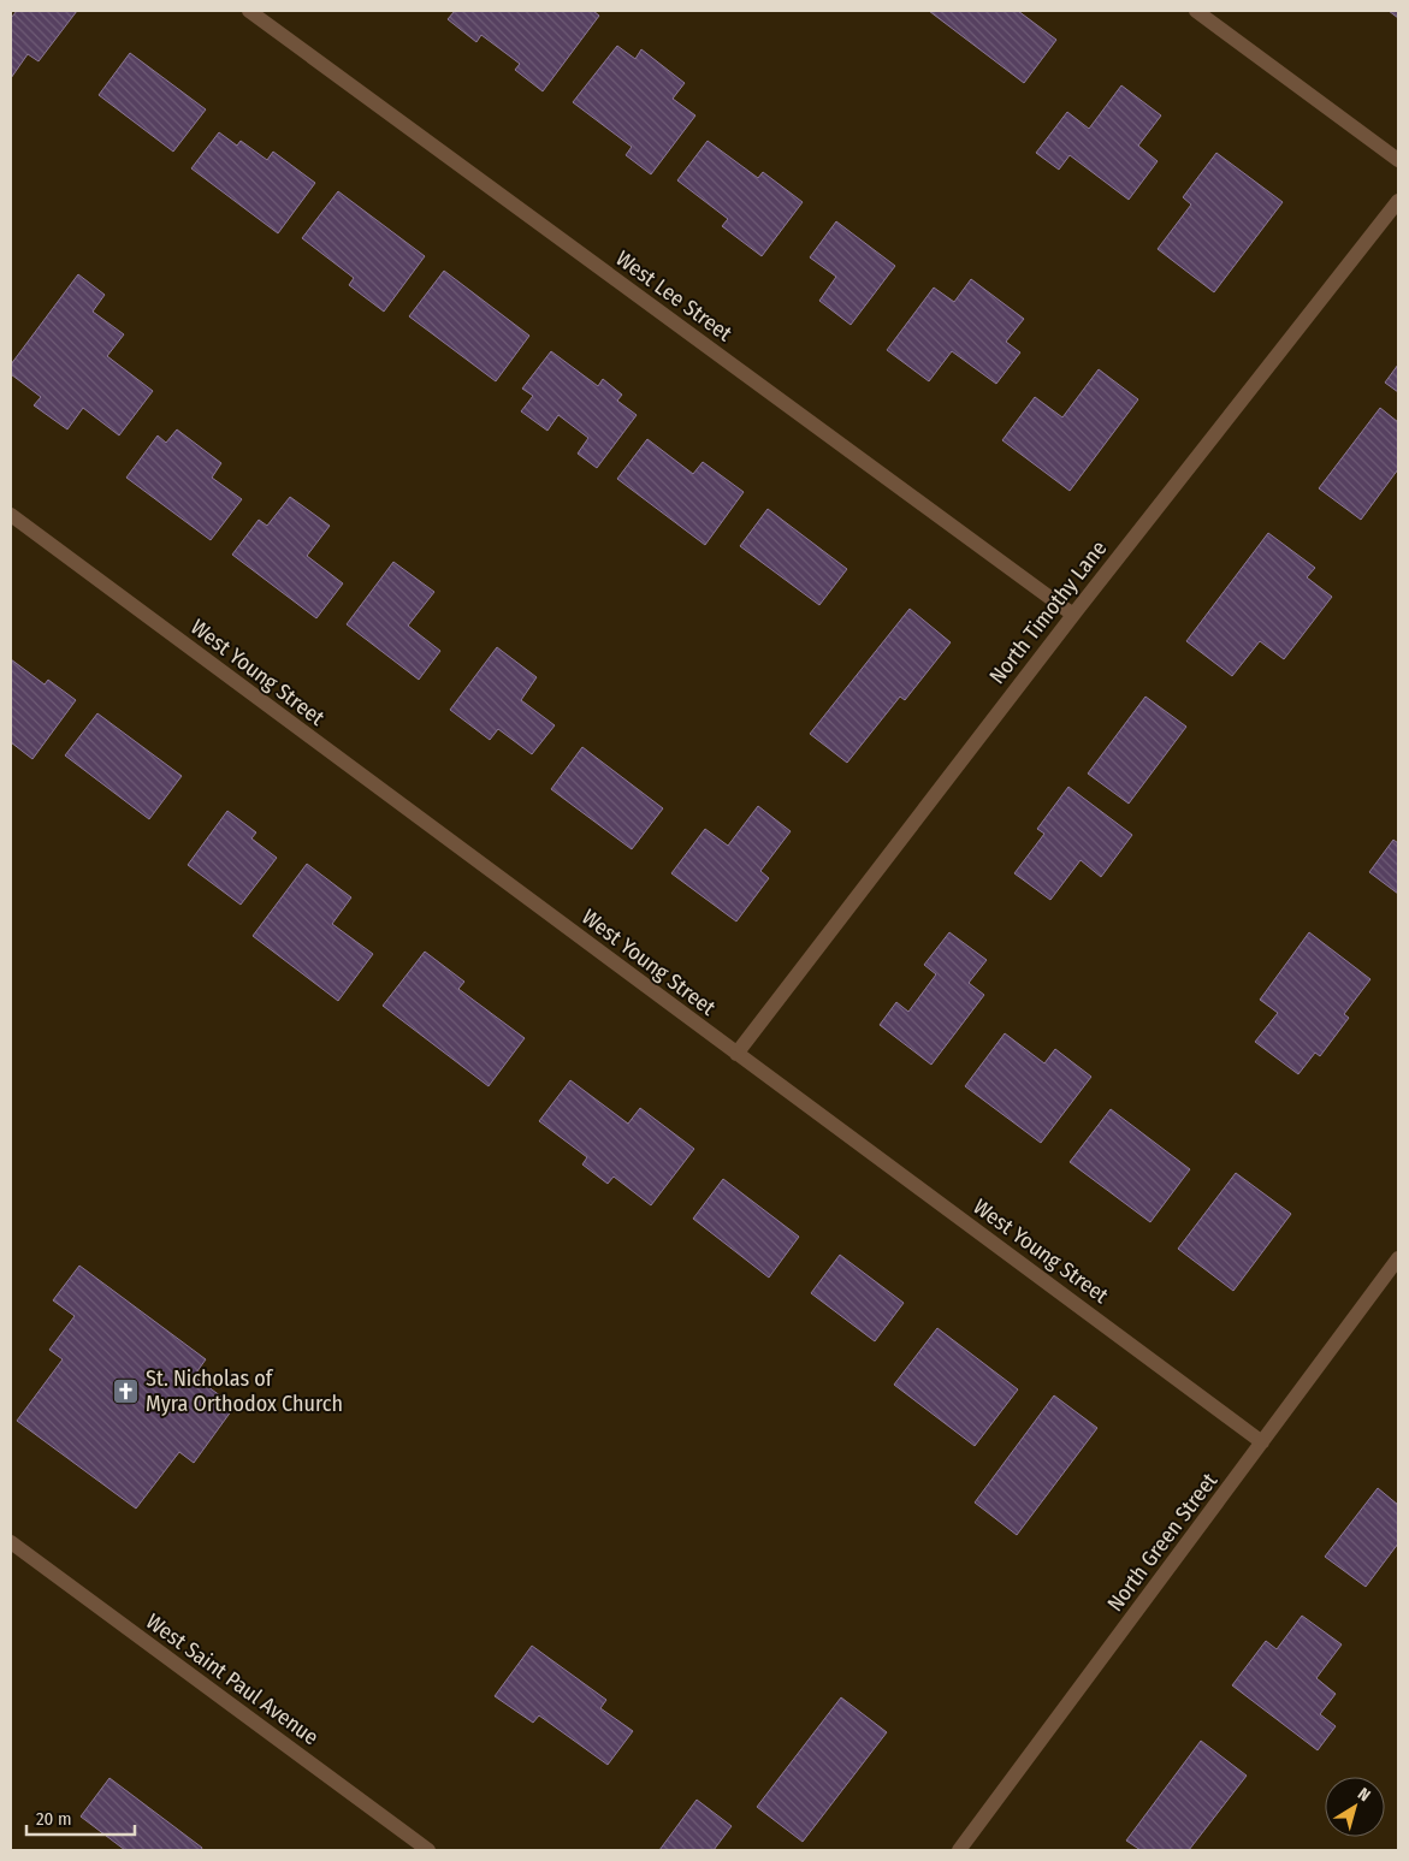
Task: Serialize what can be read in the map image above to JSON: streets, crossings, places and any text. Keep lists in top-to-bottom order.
{
  "streets": {
    "street": [
      "West Lee Street",
      "North Timothy Lane",
      "West Young Street",
      "North Green Street",
      "West Saint Paul Avenue"
    ]
  },
  "crossings": [
    ["West Lee Street", "North Timothy Lane"],
    ["North Timothy Lane", "West Young Street"],
    ["West Young Street", "North Green Street"]
  ],
  "places": {
    "church": ["St. Nicholas of Myra Orthodox Church"]
  },
  "scale_bar": "20 m",
  "north": "top right"
}
